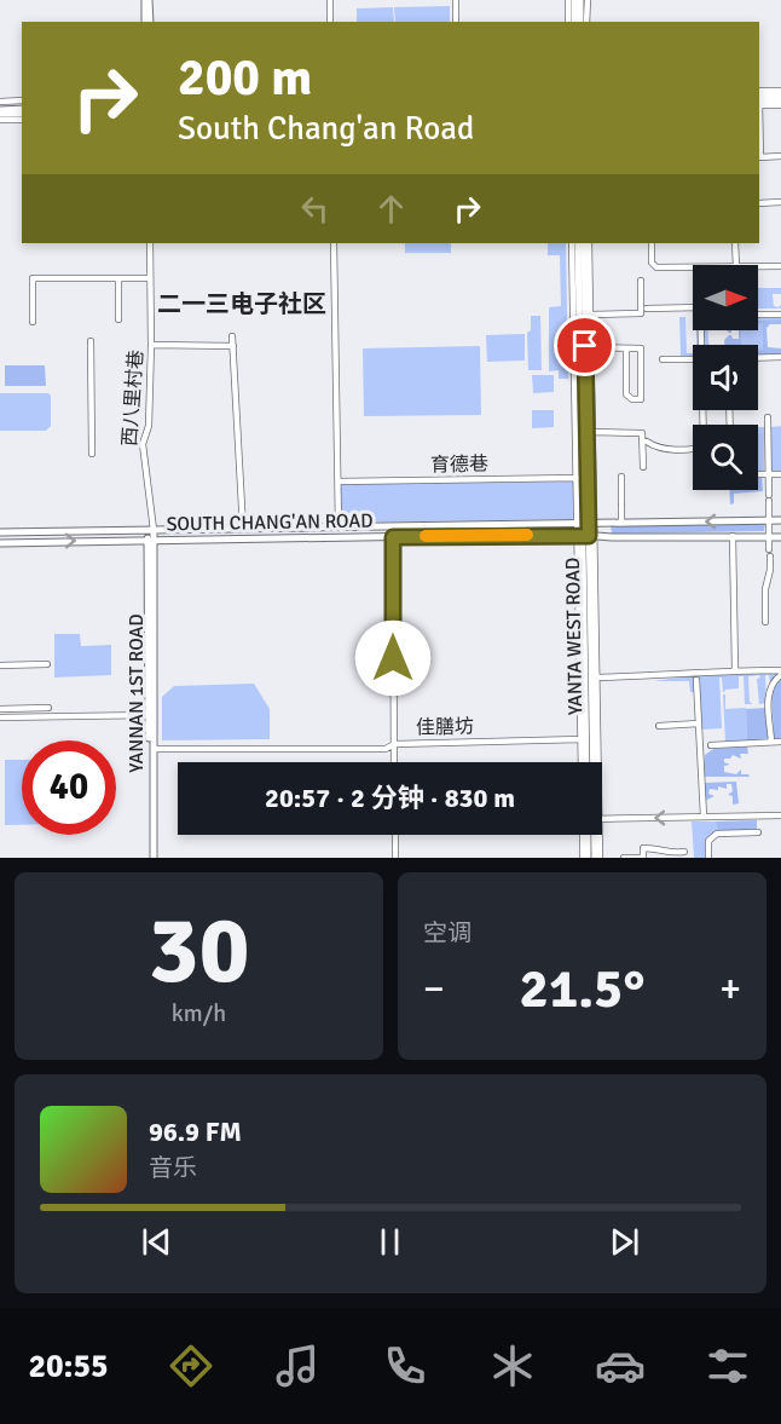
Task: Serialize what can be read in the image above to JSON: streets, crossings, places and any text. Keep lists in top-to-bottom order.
{
  "streets": {
    "main road": ["SOUTH CHANG'AN ROAD", "YANTA WEST ROAD", "YANNAN 1ST ROAD"],
    "street": ["西八里村巷", "育德巷", "佳膳坊"]
  },
  "crossings": [
    ["西八里村巷", "SOUTH CHANG'AN ROAD"],
    ["西八里村巷", "YANNAN 1ST ROAD"],
    ["育德巷", "YANTA WEST ROAD"],
    ["SOUTH CHANG'AN ROAD", "YANTA WEST ROAD"],
    ["SOUTH CHANG'AN ROAD", "YANNAN 1ST ROAD"],
    ["YANTA WEST ROAD", "佳膳坊"],
    ["YANNAN 1ST ROAD", "佳膳坊"]
  ],
  "districts": ["二一三电子社区"],
  "north": "right",
  "page": {
    "turn": ["200 m", "South Chang'an Road"],
    "limit": "40",
    "trip": "20:57 · 2 分钟 · 830 m",
    "tile": [
      ["30", "km/h"],
      "空调"
    ],
    "heat": ["−", "21.5°", "+"],
    "song": ["96.9 FM", "音乐"],
    "tabs": "20:55"
  }
}
